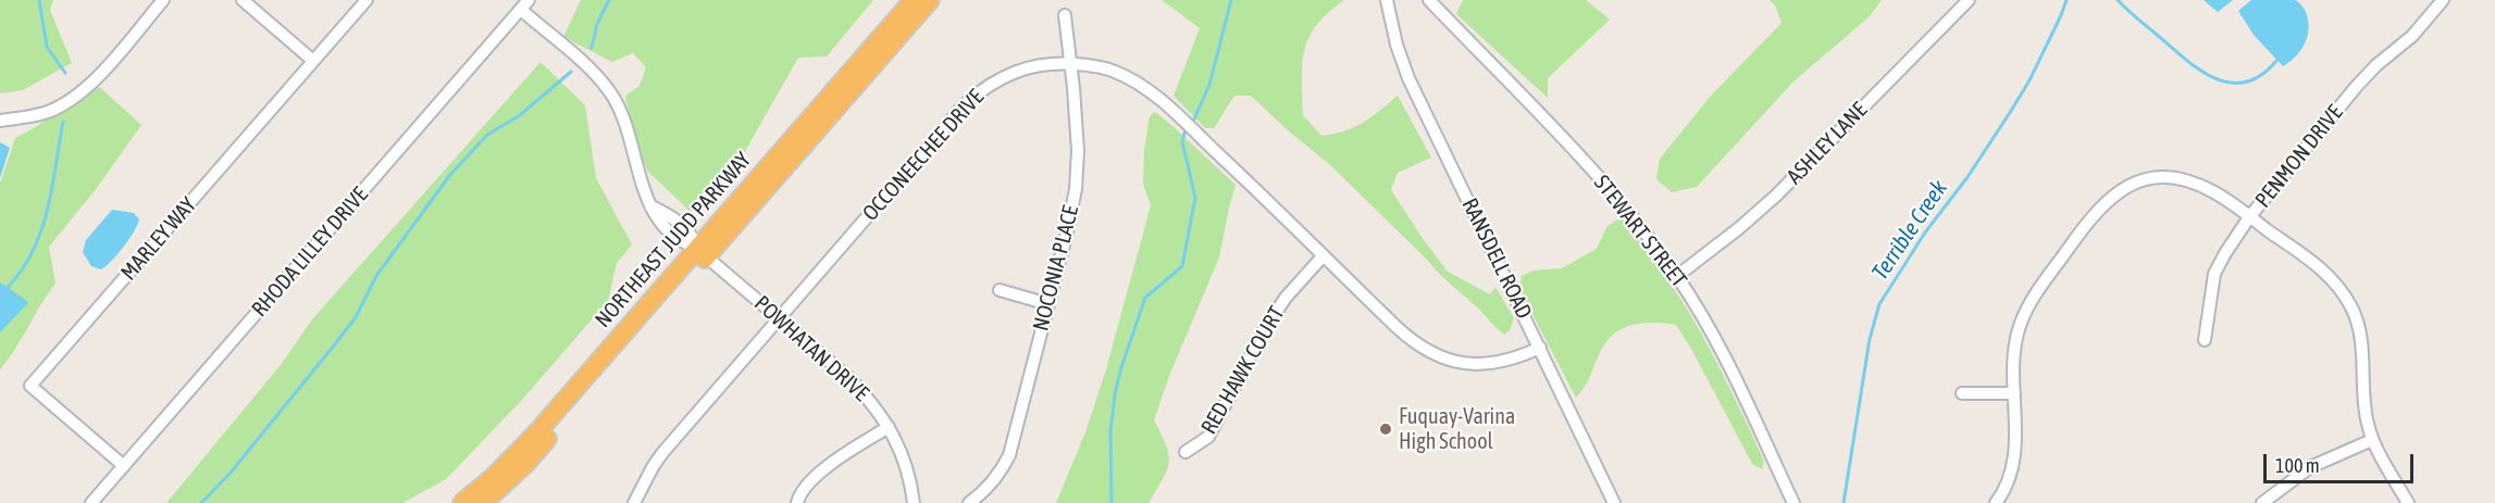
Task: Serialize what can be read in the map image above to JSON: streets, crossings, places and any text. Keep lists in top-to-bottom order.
{
  "streets": {
    "highway": ["NORTHEAST JUDD PARKWAY"],
    "street": [
      "ASHLEY LANE",
      "OCCONEECHEE DRIVE",
      "PENMON DRIVE",
      "STEWART STREET",
      "MARLEY WAY",
      "RHODA LILLEY DRIVE",
      "RANSDELL ROAD",
      "NOCONIA PLACE",
      "POWHATAN DRIVE",
      "RED HAWK COURT"
    ]
  },
  "crossings": [
    ["ASHLEY LANE", "STEWART STREET"],
    ["OCCONEECHEE DRIVE", "RANSDELL ROAD"],
    ["OCCONEECHEE DRIVE", "NOCONIA PLACE"],
    ["OCCONEECHEE DRIVE", "POWHATAN DRIVE"],
    ["OCCONEECHEE DRIVE", "RED HAWK COURT"],
    ["MARLEY WAY", "RHODA LILLEY DRIVE"],
    ["NORTHEAST JUDD PARKWAY", "POWHATAN DRIVE"],
    ["RHODA LILLEY DRIVE", "POWHATAN DRIVE"]
  ],
  "water": ["Terrible Creek"],
  "places": ["Fuquay-Varina High School"],
  "scale_bar": "100 m"
}
